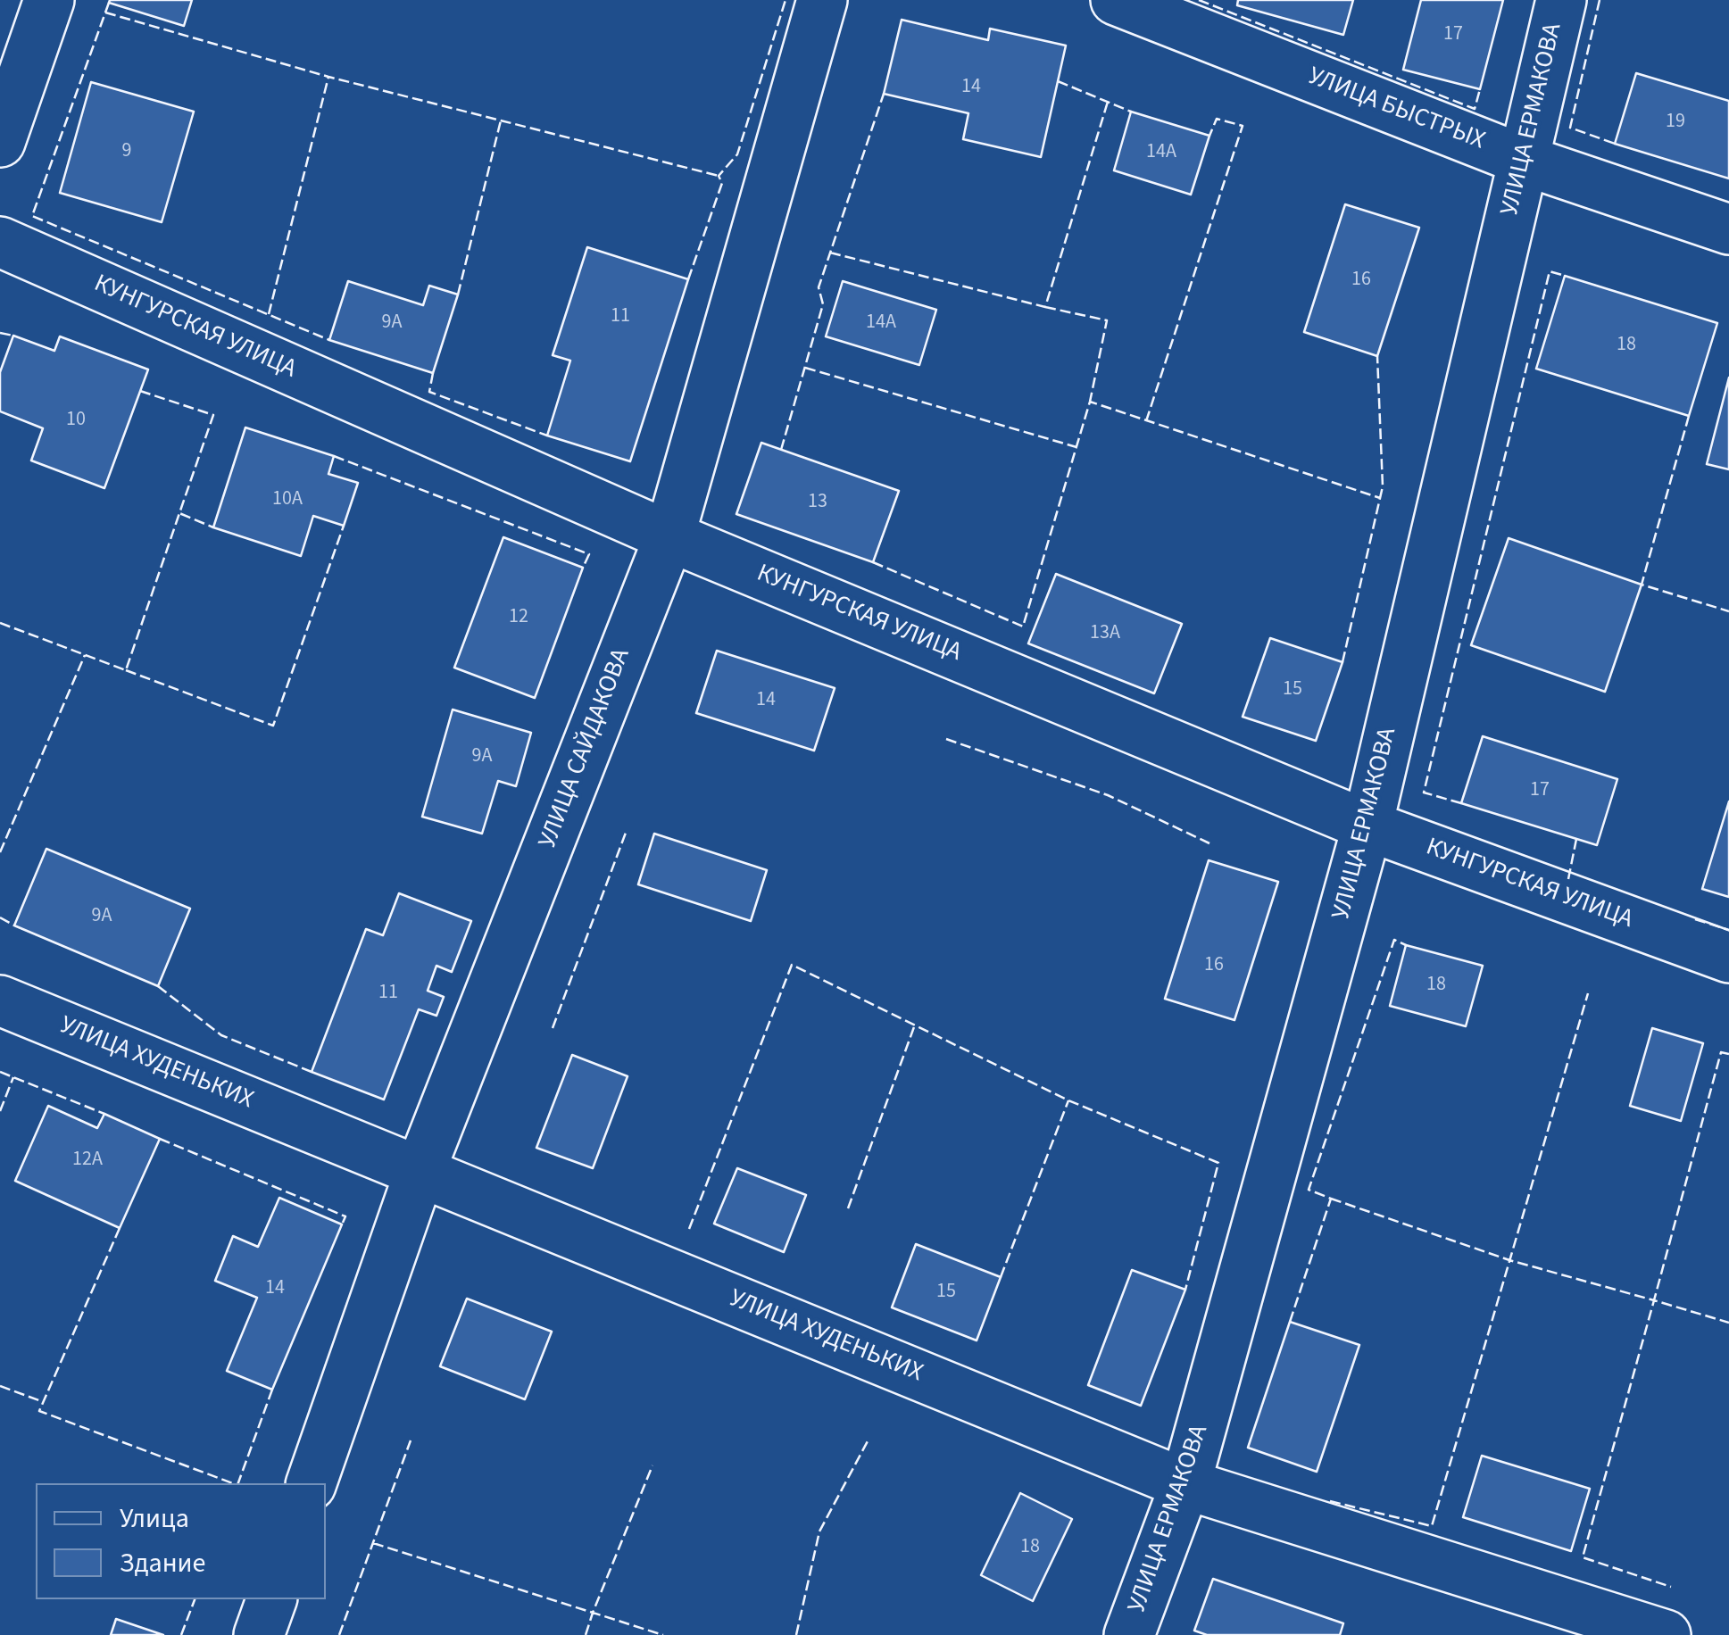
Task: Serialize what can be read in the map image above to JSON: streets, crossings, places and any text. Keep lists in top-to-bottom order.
{
  "streets": {
    "street": [
      "УЛИЦА БЫСТРЫХ",
      "УЛИЦА ЕРМАКОВА",
      "КУНГУРСКАЯ УЛИЦА",
      "УЛИЦА САЙДАКОВА",
      "УЛИЦА ХУДЕНЬКИХ"
    ]
  },
  "crossings": [
    ["УЛИЦА БЫСТРЫХ", "УЛИЦА ЕРМАКОВА"],
    ["УЛИЦА ЕРМАКОВА", "КУНГУРСКАЯ УЛИЦА"],
    ["УЛИЦА ЕРМАКОВА", "УЛИЦА ХУДЕНЬКИХ"],
    ["КУНГУРСКАЯ УЛИЦА", "УЛИЦА САЙДАКОВА"],
    ["УЛИЦА САЙДАКОВА", "УЛИЦА ХУДЕНЬКИХ"]
  ],
  "house_numbers": [
    "17",
    "14",
    "19",
    "9",
    "14А",
    "16",
    "11",
    "9А",
    "14А",
    "18",
    "10",
    "10А",
    "13",
    "12",
    "13А",
    "15",
    "14",
    "9А",
    "17",
    "9А",
    "16",
    "18",
    "11",
    "12А",
    "14",
    "15",
    "18"
  ],
  "legend": ["Улица", "Здание"]
}
